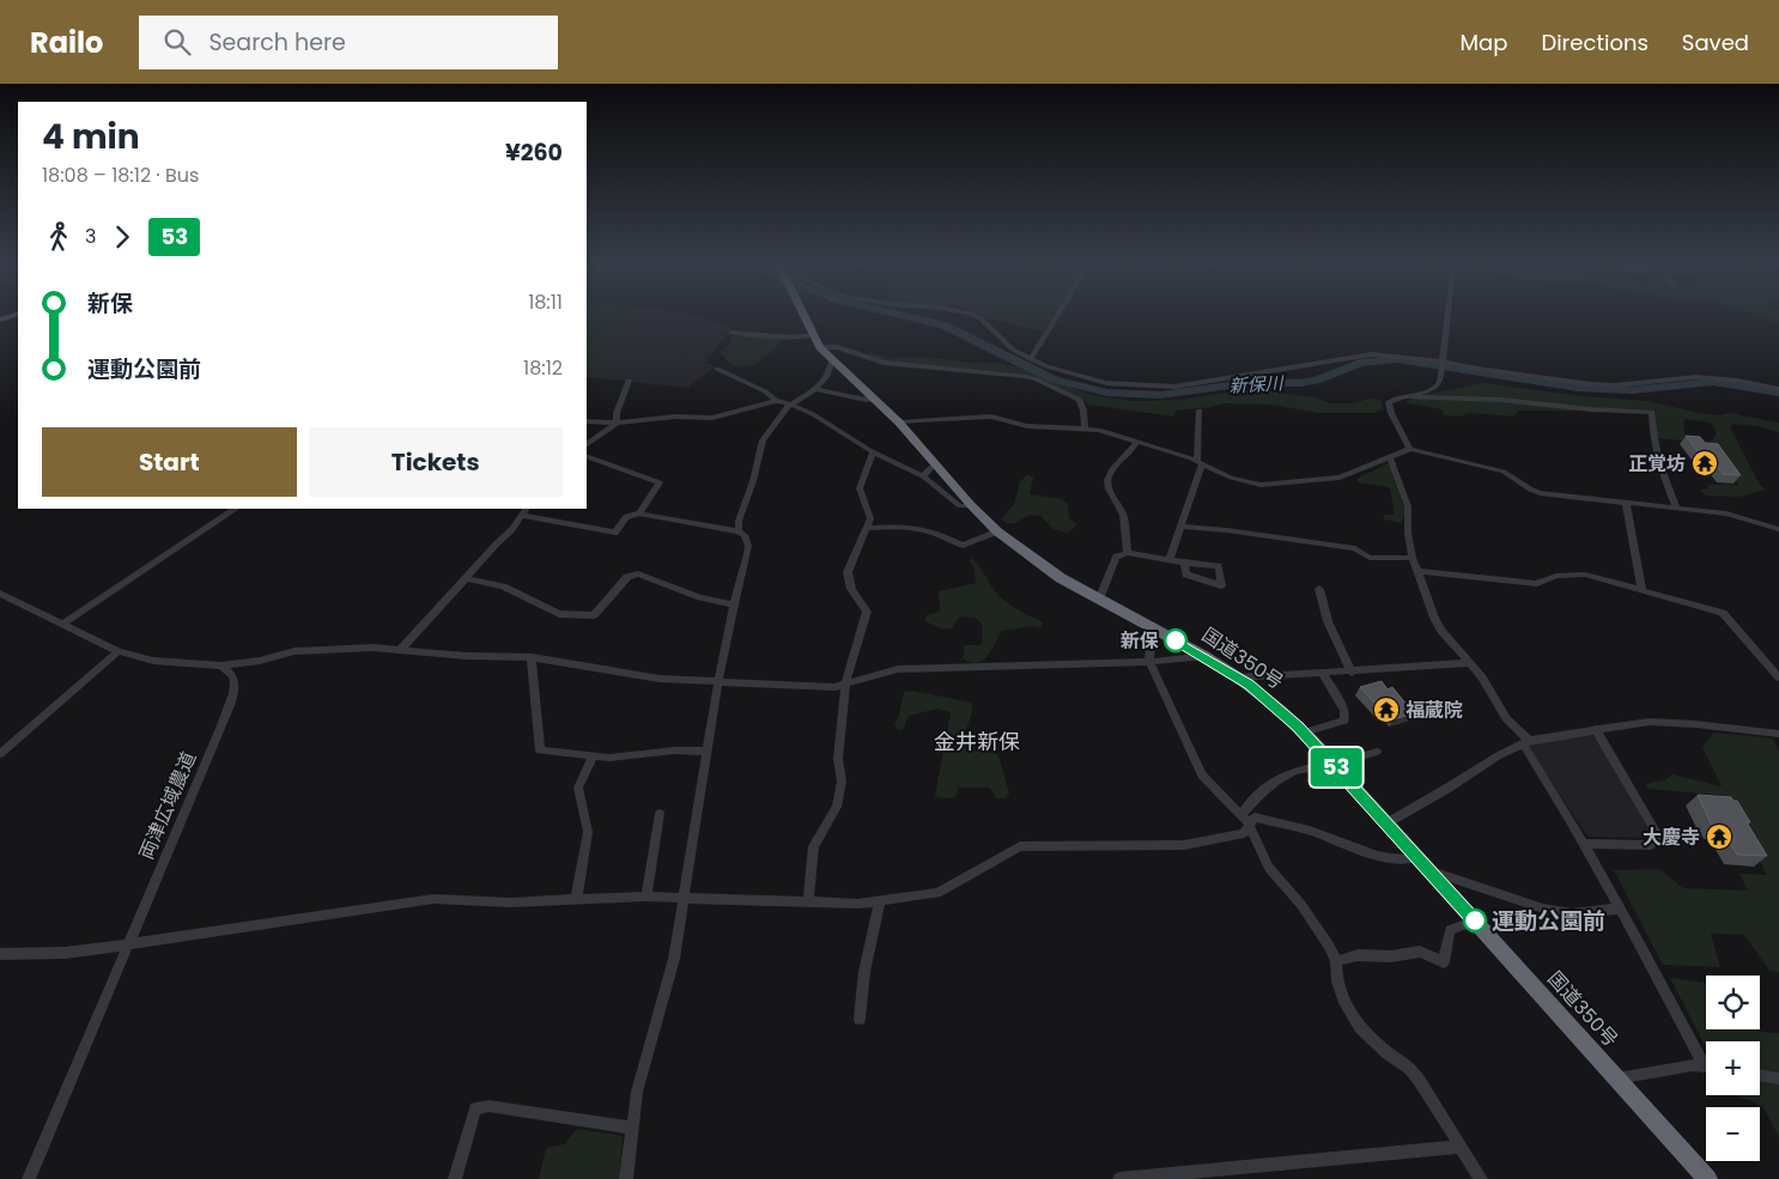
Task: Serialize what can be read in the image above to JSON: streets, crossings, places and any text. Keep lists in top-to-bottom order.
{
  "streets": {
    "highway": ["国道350号"],
    "street": ["両津広域農道"]
  },
  "districts": ["金井新保"],
  "water": ["新保川"],
  "places": {
    "temple": ["正覚坊", "福蔵院", "大慶寺"],
    "other": ["新保", "運動公園前"]
  },
  "lines": ["bus line 53"],
  "page": {
    "header": "Railo",
    "search": "Search here",
    "nav": ["Map", "Directions", "Saved"],
    "on_map": "53",
    "heading": ["4 min", "18:08 – 18:12 · Bus", "¥260"],
    "legs": ["3", "53"],
    "list": [
      {
        "name": "新保",
        "value": "18:11"
      },
      {
        "name": "運動公園前",
        "value": "18:12"
      }
    ],
    "buttons": ["Start", "Tickets"],
    "map_buttons": ["+", "−"]
  }
}
